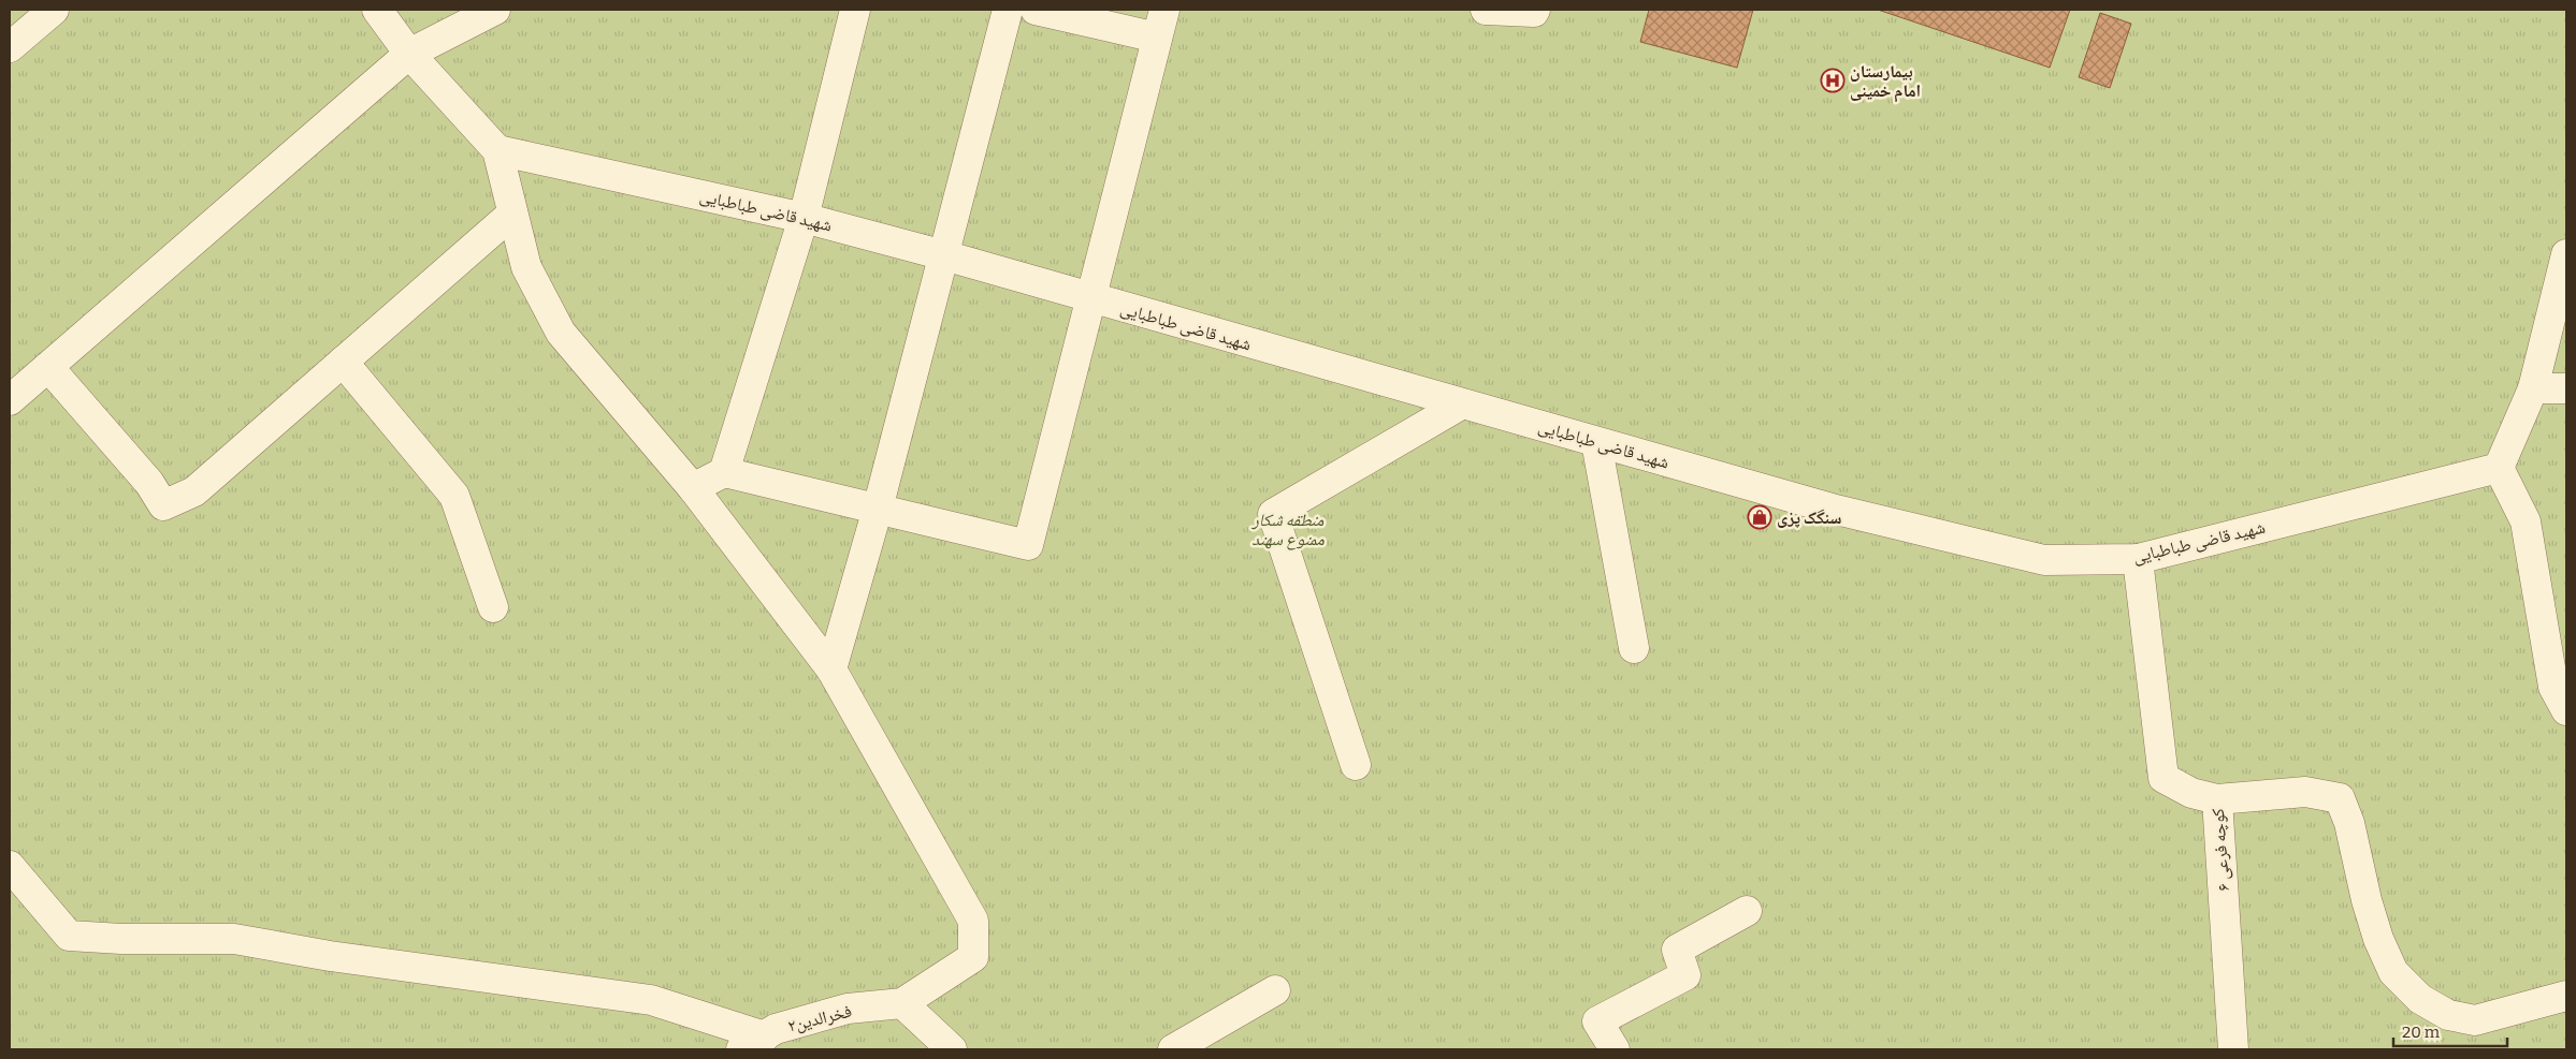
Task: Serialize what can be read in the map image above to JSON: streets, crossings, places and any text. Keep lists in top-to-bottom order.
{
  "streets": {
    "street": ["شهید قاضی طباطبایی", "کوچه فرعی ۶", "فخرالدین۲"]
  },
  "crossings": [
    ["شهید قاضی طباطبایی", "کوچه فرعی ۶"]
  ],
  "parks": ["منطقه شکار ممنوع سهند"],
  "places": {
    "hospital": ["بیمارستان امام خمینی"],
    "shop": ["سنگک پزی"]
  },
  "scale_bar": "20 m"
}
